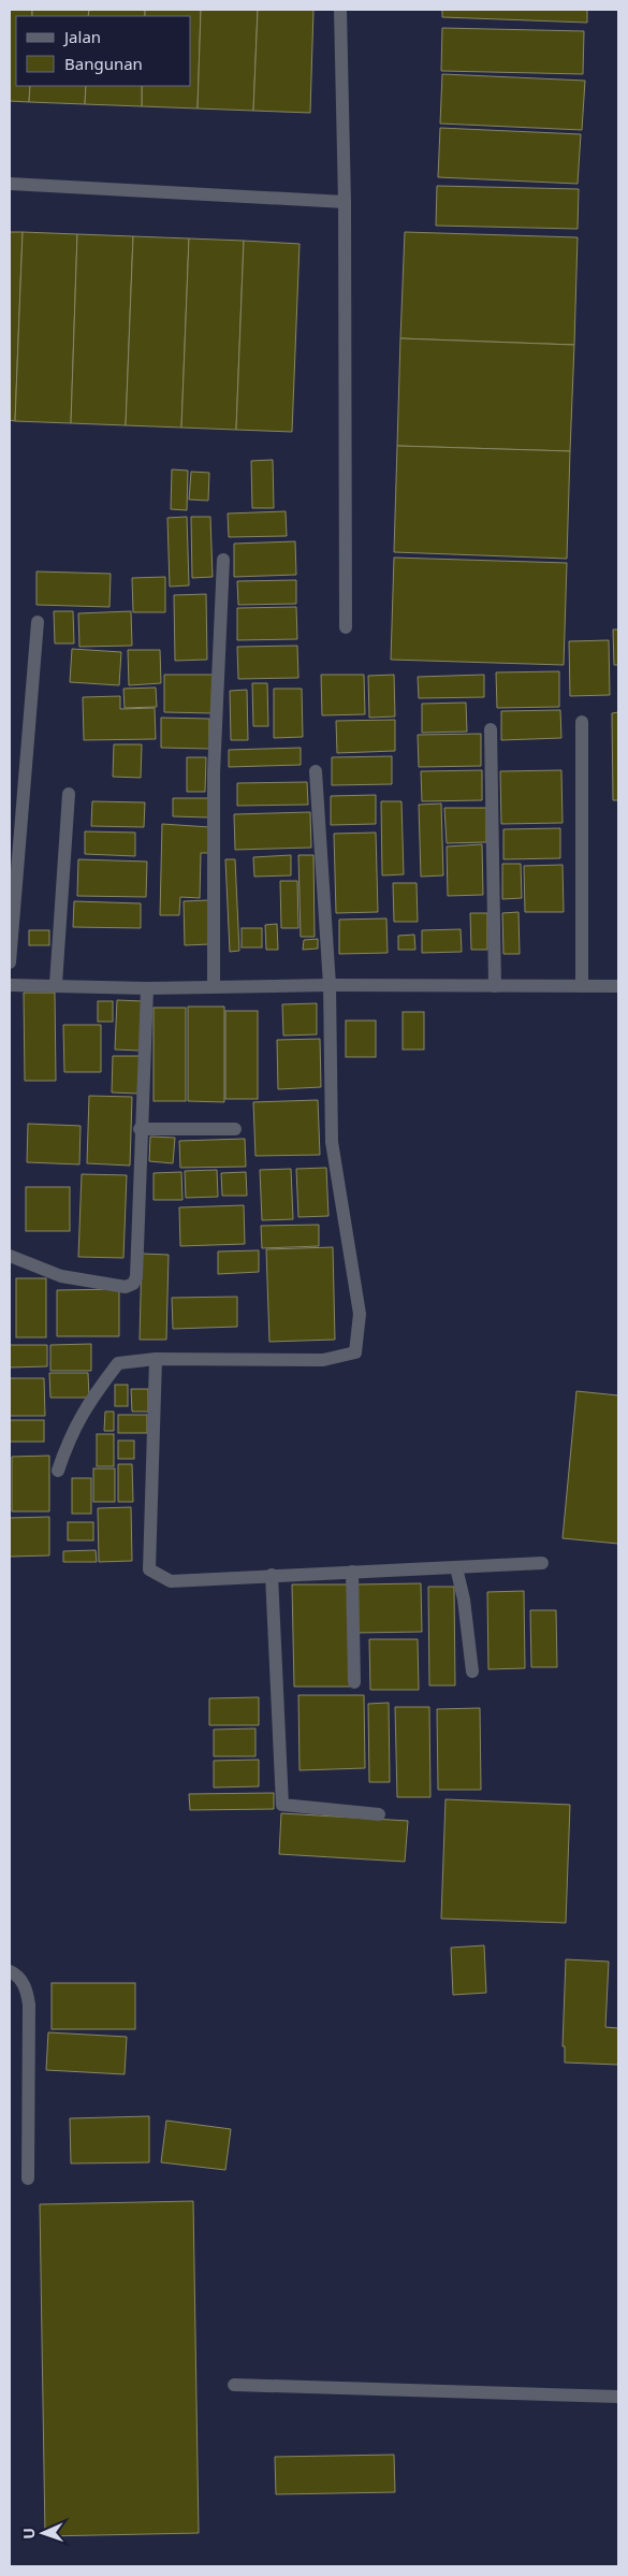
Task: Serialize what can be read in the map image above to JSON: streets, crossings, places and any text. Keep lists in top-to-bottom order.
{
  "legend": ["Jalan", "Bangunan"],
  "north": "left"
}
